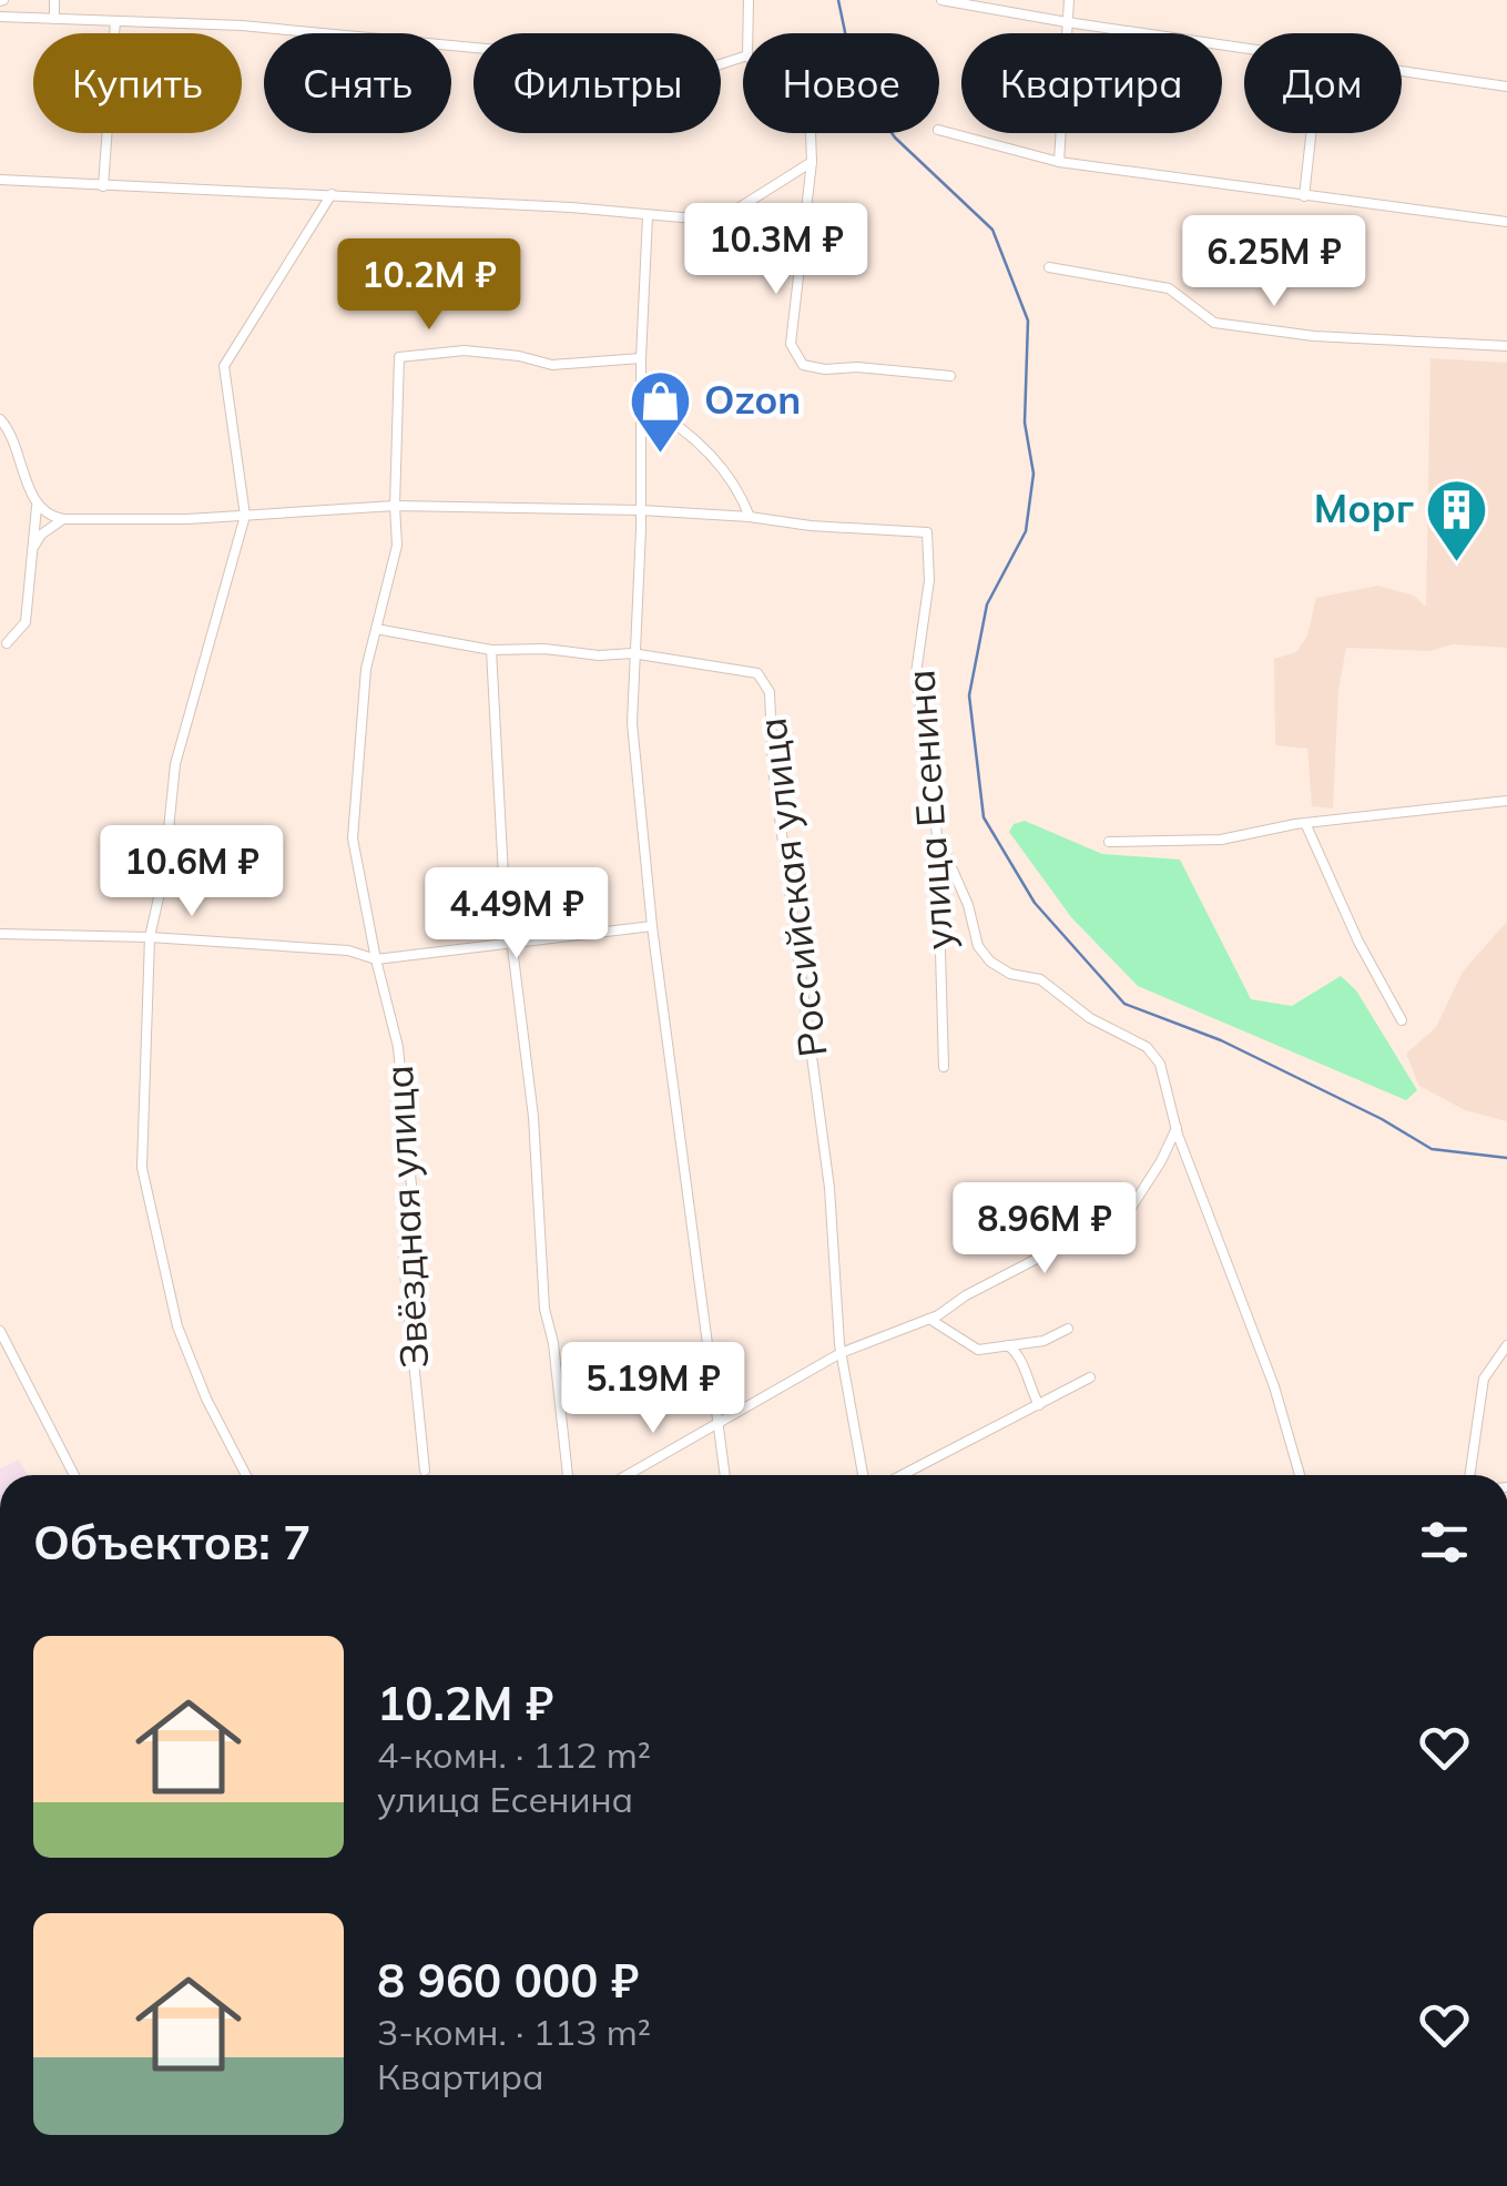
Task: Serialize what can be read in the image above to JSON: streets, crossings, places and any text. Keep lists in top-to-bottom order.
{
  "streets": {
    "street": ["улица Есенина", "Российская улица", "Звёздная улица"]
  },
  "crossings": [
    ["улица Есенина", "Звёздная улица"],
    ["Российская улица", "Звёздная улица"]
  ],
  "places": {
    "shop": ["Ozon"],
    "building": ["Морг"]
  },
  "page": {
    "chip": [
      "Купить",
      "Снять",
      "Фильтры",
      "Новое",
      "Квартира",
      "Дом"
    ],
    "price": [
      "10.3M ₽",
      "6.25M ₽",
      "10.2M ₽",
      "10.6M ₽",
      "4.49M ₽",
      "8.96M ₽",
      "5.19M ₽"
    ],
    "heading": "Объектов: 7",
    "list": [
      {
        "name": "10.2M ₽",
        "note": "4-комн. · 112 m² · улица Есенина"
      },
      {
        "name": "8 960 000 ₽",
        "note": "3-комн. · 113 m² · Квартира"
      }
    ]
  }
}
